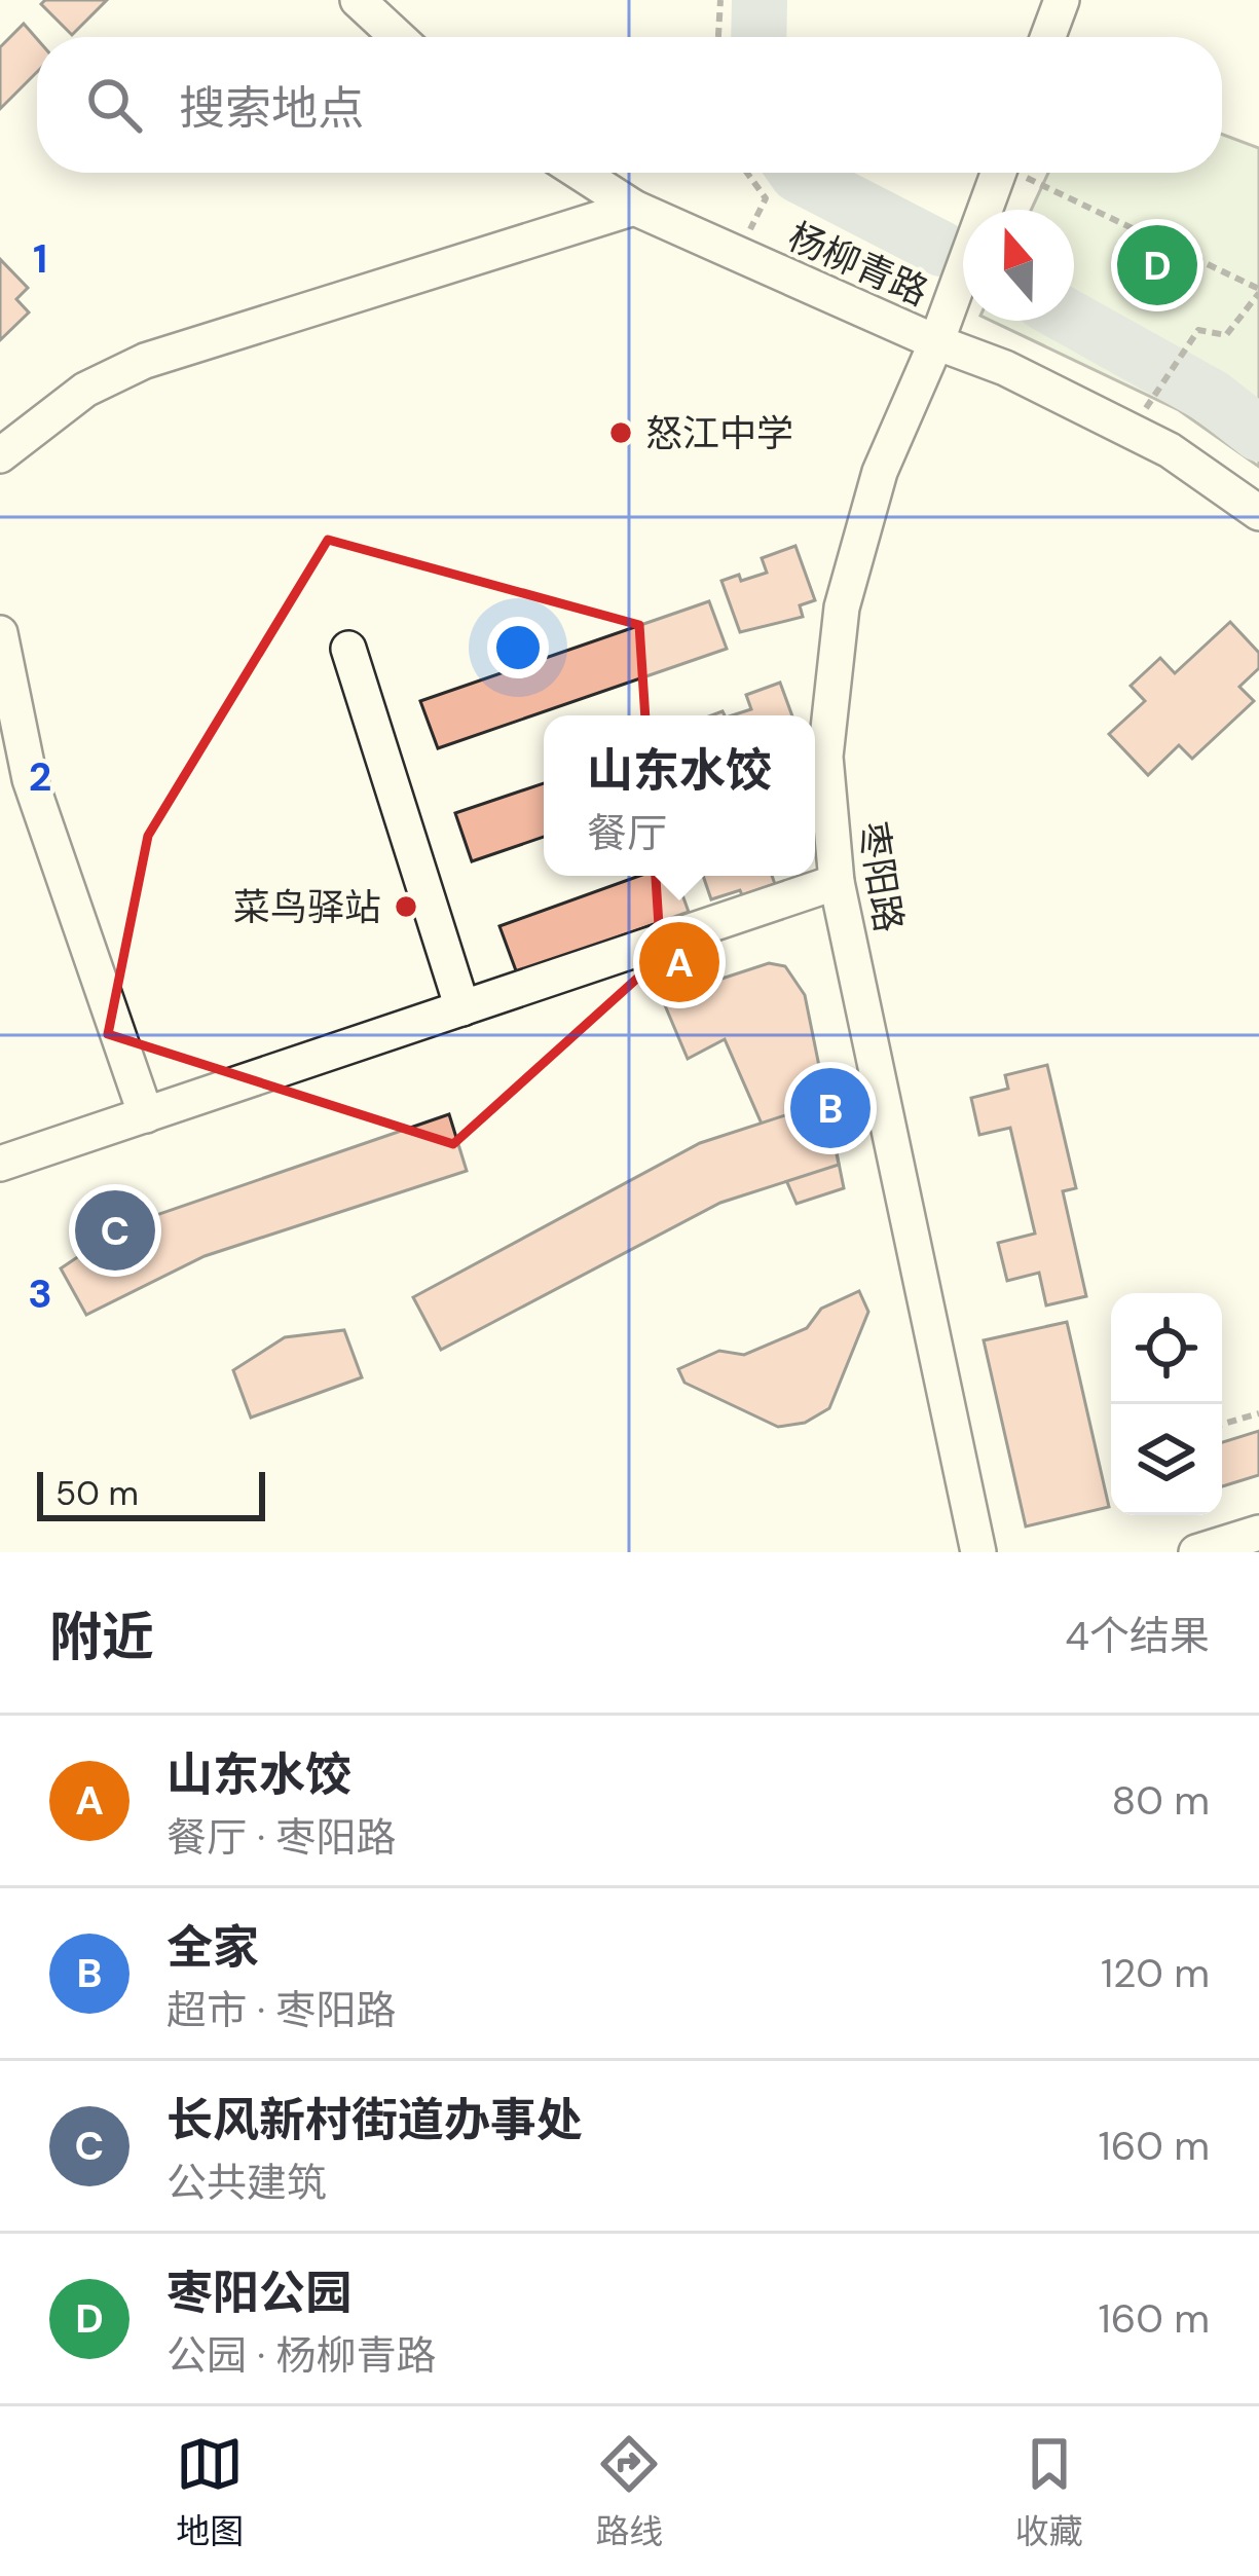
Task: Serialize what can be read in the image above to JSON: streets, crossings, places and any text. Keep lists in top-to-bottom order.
{
  "streets": {
    "street": ["杨柳青路", "枣阳路"]
  },
  "crossings": [
    ["杨柳青路", "枣阳路"]
  ],
  "places": ["怒江中学", "菜鸟驿站"],
  "scale_bar": "50 m",
  "north": "top",
  "page": {
    "search": "搜索地点",
    "pins": [
      "D",
      "A",
      "B",
      "C"
    ],
    "popup": ["山东水饺", "餐厅"],
    "scale": "50 m",
    "heading": ["附近", "4个结果"],
    "list": [
      {
        "mark": "A",
        "name": "山东水饺",
        "note": "餐厅 · 枣阳路",
        "value": "80 m"
      },
      {
        "mark": "B",
        "name": "全家",
        "note": "超市 · 枣阳路",
        "value": "120 m"
      },
      {
        "mark": "C",
        "name": "长风新村街道办事处",
        "note": "公共建筑",
        "value": "160 m"
      },
      {
        "mark": "D",
        "name": "枣阳公园",
        "note": "公园 · 杨柳青路",
        "value": "160 m"
      }
    ],
    "nav": ["地图", "路线", "收藏"]
  },
  "grid": {
    "rows": ["1", "2", "3"]
  }
}
